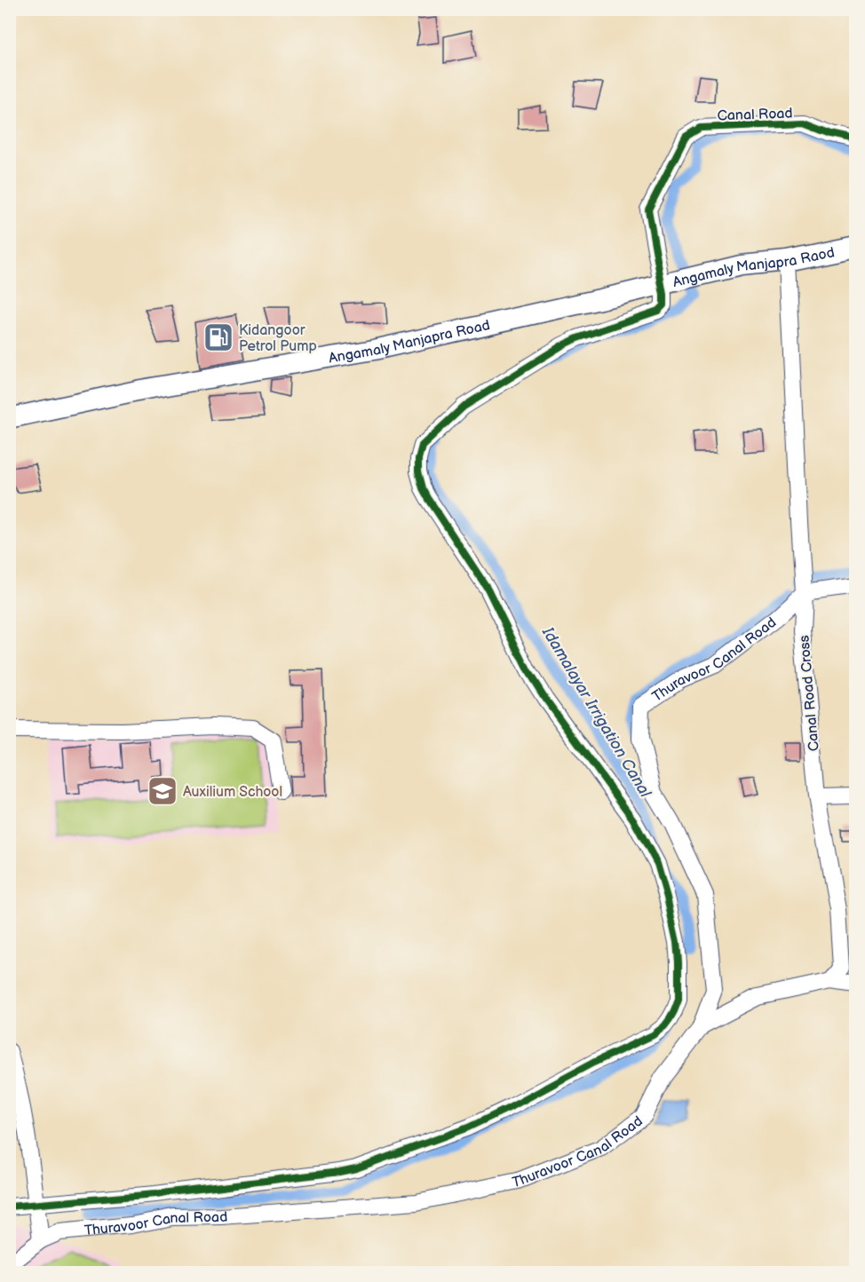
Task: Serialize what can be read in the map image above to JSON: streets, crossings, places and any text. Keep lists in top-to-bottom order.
{
  "streets": {
    "main road": ["Angamaly Manjapra Raod", "Angamaly Manjapra Road"],
    "street": ["Canal Road", "Thuravoor Canal Road", "Canal Road Cross"]
  },
  "crossings": [
    ["Canal Road", "Angamaly Manjapra Raod"],
    ["Angamaly Manjapra Raod", "Angamaly Manjapra Road"],
    ["Angamaly Manjapra Raod", "Canal Road Cross"],
    ["Thuravoor Canal Road", "Canal Road Cross"]
  ],
  "water": ["Idamalayar Irrigation Canal"],
  "places": {
    "fuel station": ["Kidangoor Petrol Pump"],
    "school or university": ["Auxilium School"]
  }
}
